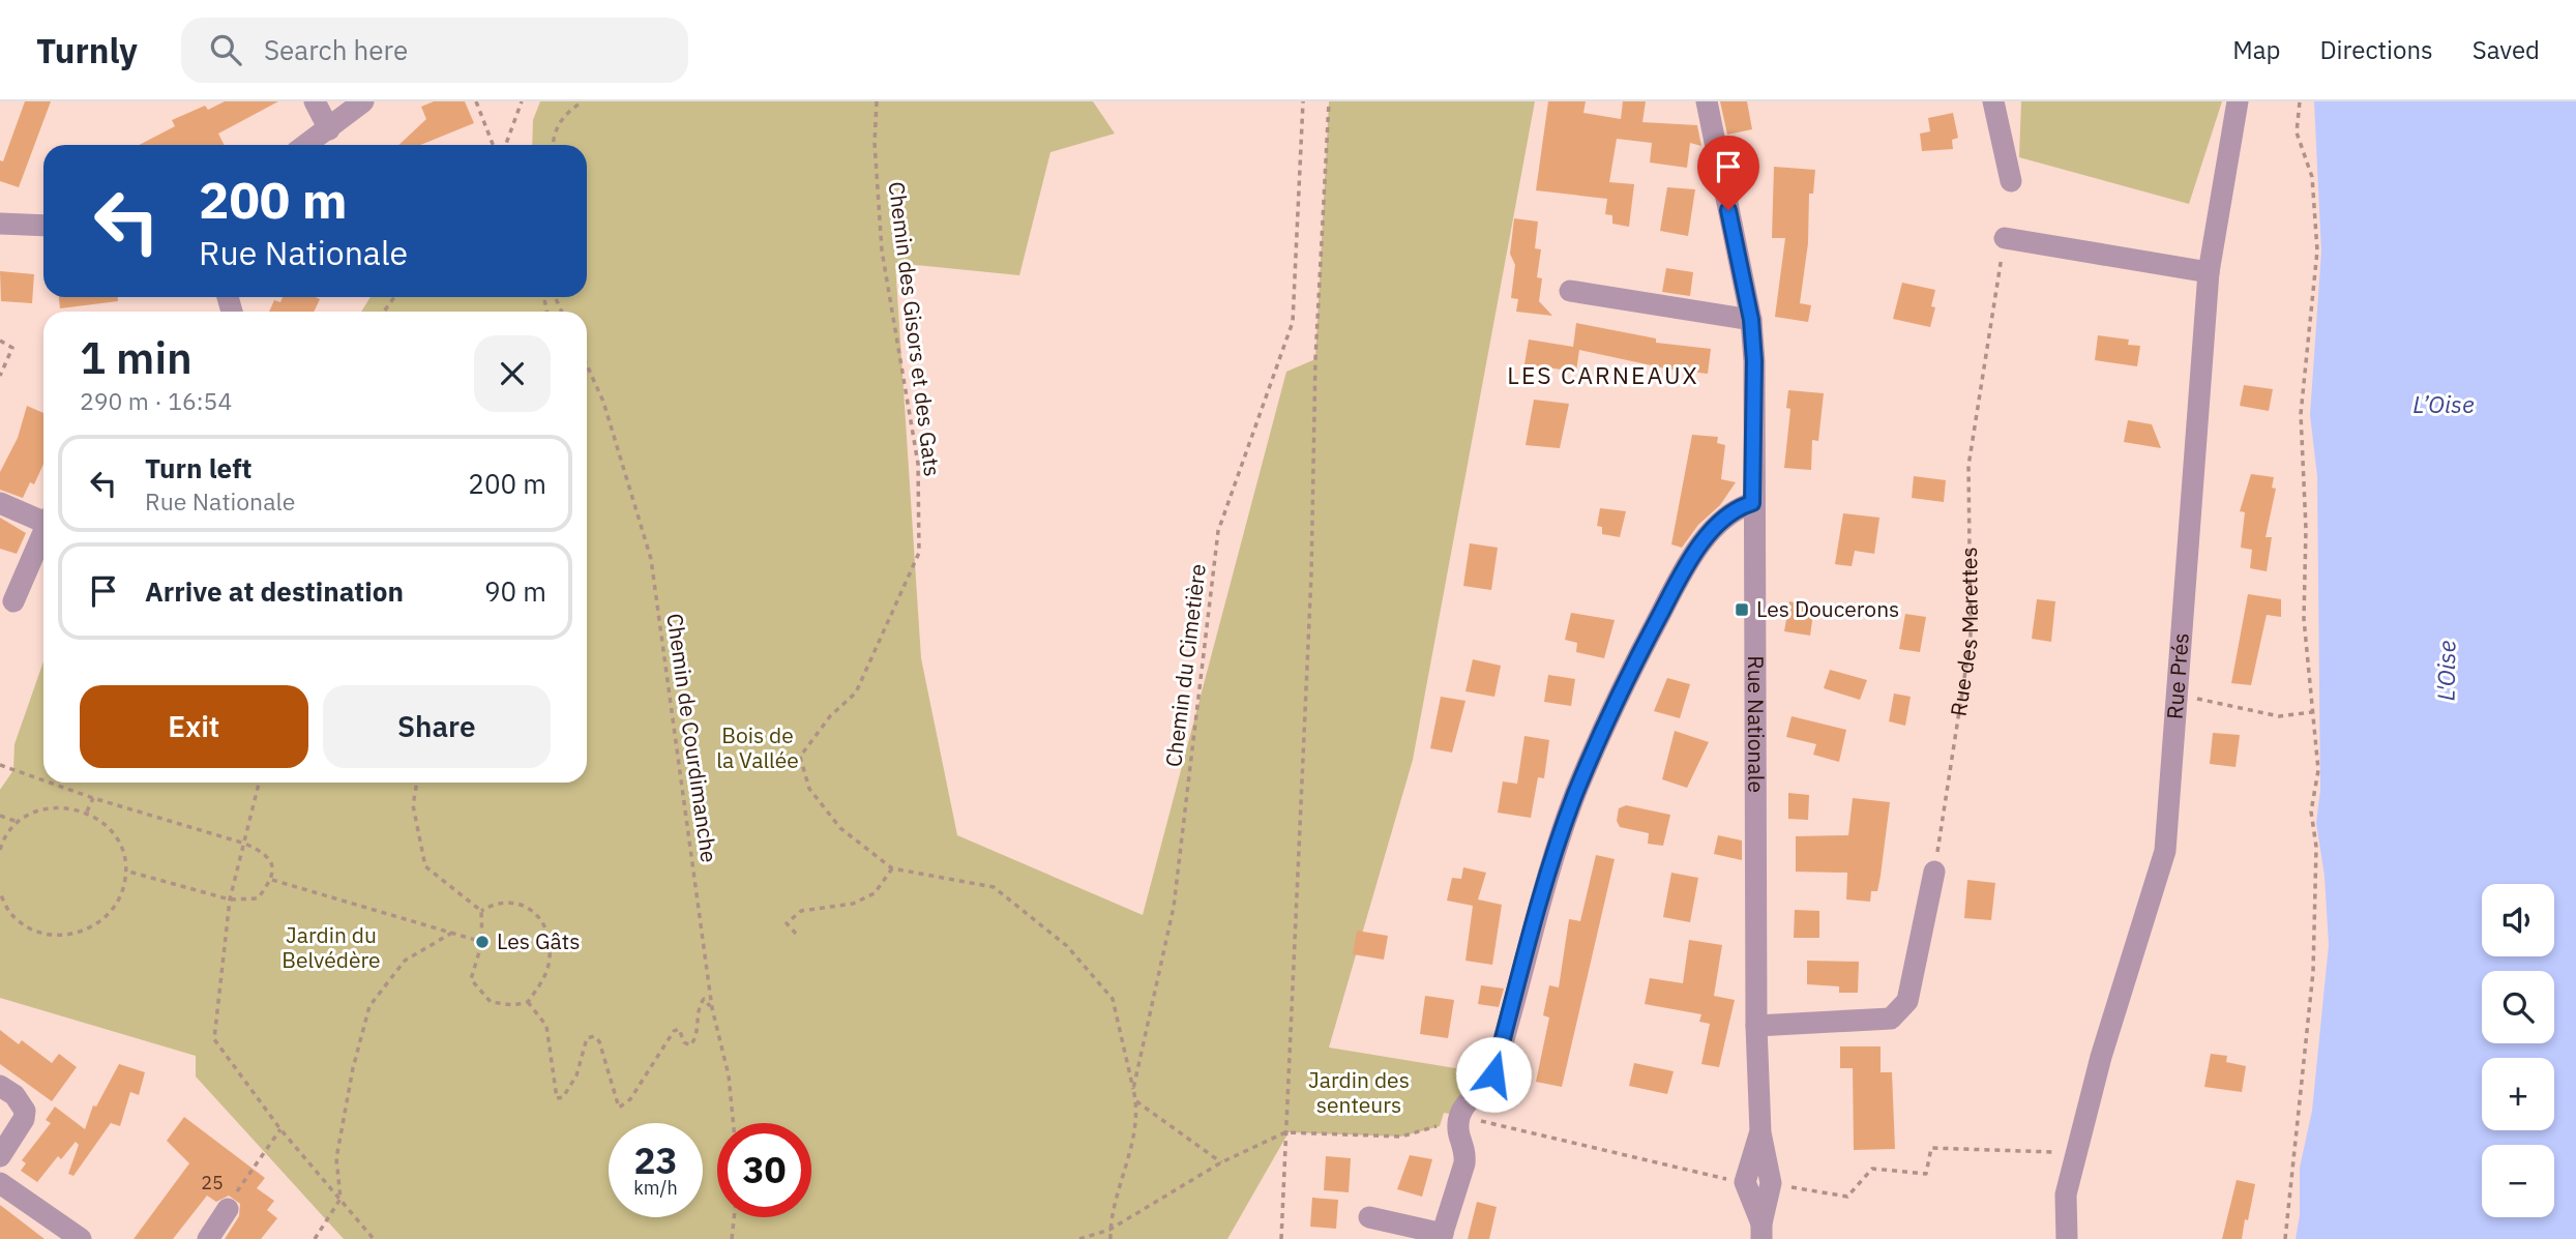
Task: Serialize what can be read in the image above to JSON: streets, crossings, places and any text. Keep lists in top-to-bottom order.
{
  "streets": {
    "street": ["Rue Prés", "Rue Nationale"],
    "path": [
      "Chemin des Gisors et des Gats",
      "Rue des Marettes",
      "Chemin du Cimetière",
      "Chemin de Courdimanche"
    ]
  },
  "crossings": [
    ["Chemin des Gisors et des Gats", "Chemin du Cimetière"]
  ],
  "districts": ["LES CARNEAUX"],
  "water": ["L’Oise", "L'Oise"],
  "parks": ["Bois de la Vallée", "Jardin du Belvédère", "Jardin des senteurs"],
  "places": {
    "transit": ["Les Doucerons"],
    "other": ["Les Gâts"]
  },
  "house_numbers": ["25"],
  "page": {
    "header": "Turnly",
    "search": "Search here",
    "nav": ["Map", "Directions", "Saved"],
    "turn": ["200 m", "Rue Nationale"],
    "heading": ["1 min", "290 m · 16:54"],
    "list": [
      {
        "name": "Turn left",
        "note": "Rue Nationale",
        "value": "200 m"
      },
      {
        "name": "Arrive at destination",
        "value": "90 m"
      }
    ],
    "buttons": ["Exit", "Share"],
    "map_buttons": ["+", "−"],
    "speed": "23 km/h",
    "limit": "30"
  }
}
